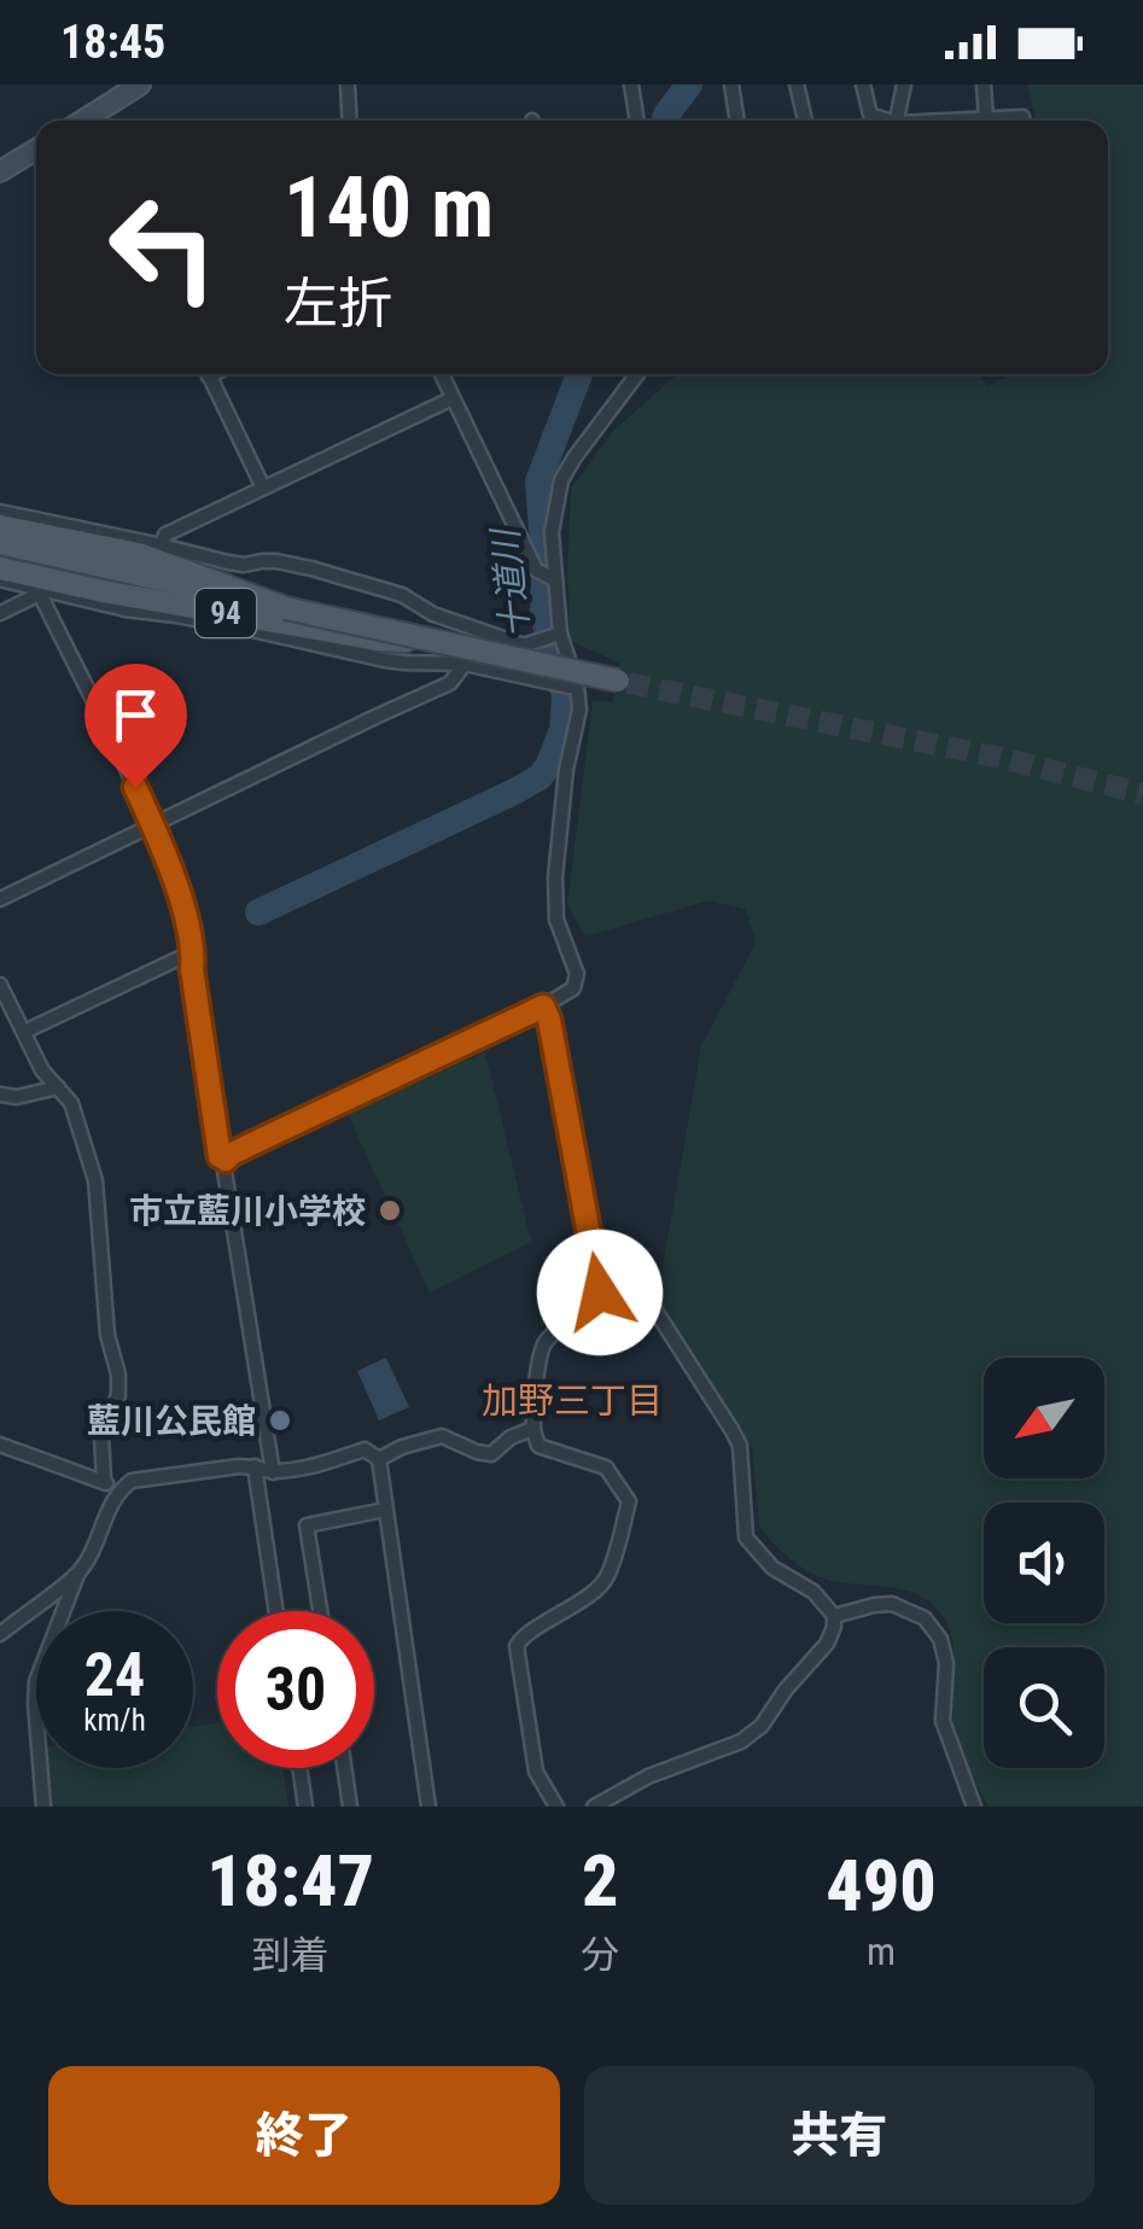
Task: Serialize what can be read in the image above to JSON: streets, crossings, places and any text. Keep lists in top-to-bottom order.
{
  "streets": {
    "main road": ["94"]
  },
  "districts": ["加野三丁目"],
  "water": ["十道川"],
  "places": ["市立藍川小学校", "藍川公民館"],
  "north": "bottom left",
  "page": {
    "status": "18:45",
    "turn": ["140 m", "左折"],
    "speed": "24 km/h",
    "limit": "30",
    "eta": [
      "18:47",
      "到着",
      "2",
      "分",
      "490",
      "m"
    ],
    "buttons": ["終了", "共有"]
  }
}
